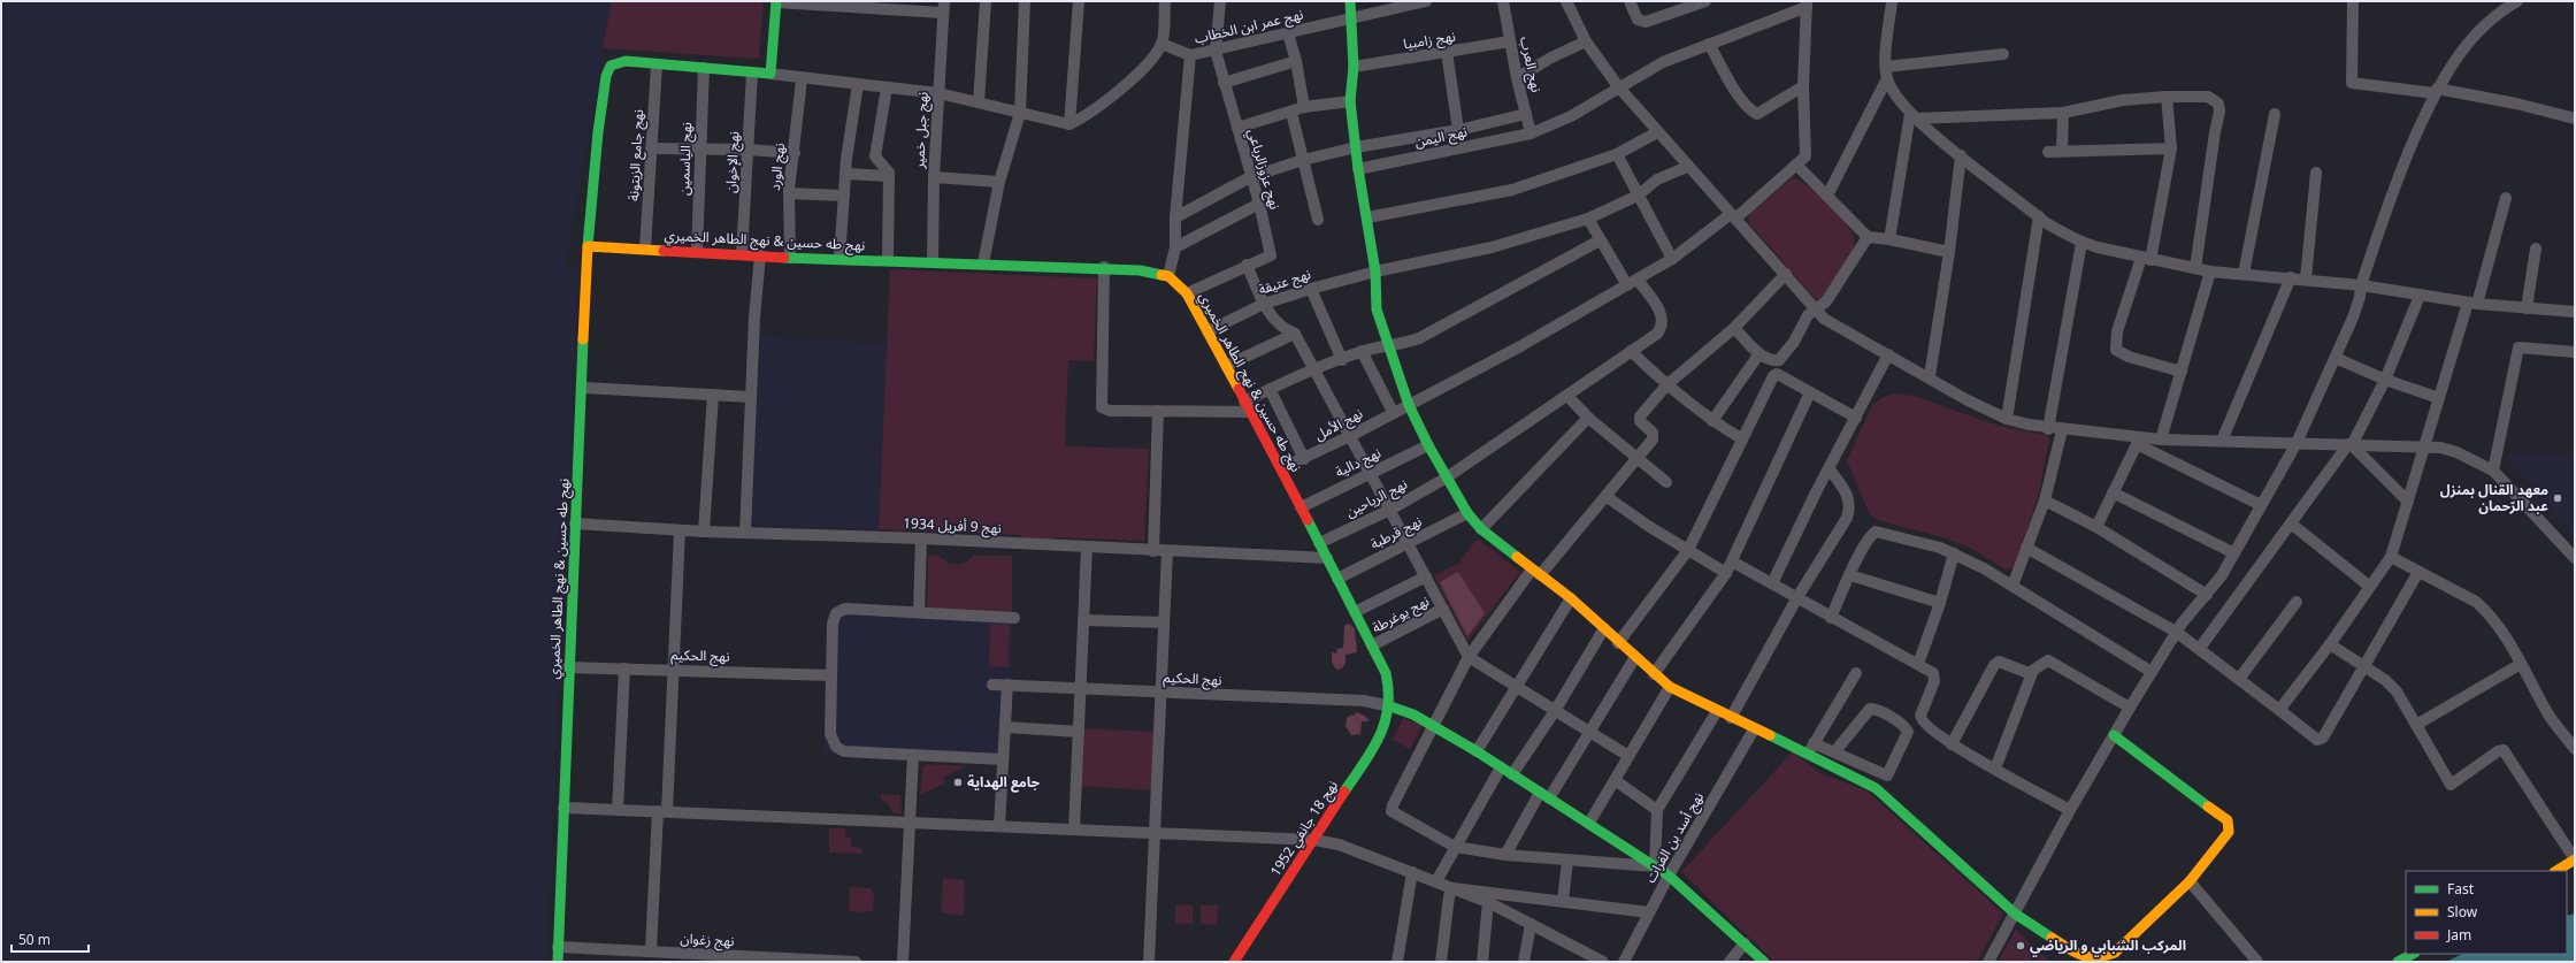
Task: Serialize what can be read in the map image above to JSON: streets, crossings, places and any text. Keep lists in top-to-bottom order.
{
  "streets": {
    "street": [
      "نهج عمر ابن الخطاب",
      "نهج زامبيا",
      "نهج العرب",
      "نهج جبل خمير",
      "نهج اليمن",
      "نهج جامع الزيتونة",
      "نهج الياسمين",
      "نهج الإخوان",
      "نهج الورد",
      "نهج عزوزالرباعي",
      "نهج طه حسين & نهج الطاهر الخميري",
      "نهج عتيقة",
      "نهج الأمل",
      "نهج دالية",
      "نهج الرياحين",
      "نهج 9 أفريل 1934",
      "نهج قرطبة",
      "نهج يوغرطة",
      "نهج الحكيم",
      "نهج 18 جانفي 1952",
      "نهج أسد بن الفرات",
      "نهج زغوان"
    ]
  },
  "crossings": [
    ["نهج عمر ابن الخطاب", "نهج عزوزالرباعي"],
    ["نهج زامبيا", "نهج العرب"],
    ["نهج العرب", "نهج اليمن"],
    ["نهج جبل خمير", "نهج طه حسين & نهج الطاهر الخميري"],
    ["نهج جامع الزيتونة", "نهج طه حسين & نهج الطاهر الخميري"],
    ["نهج الياسمين", "نهج طه حسين & نهج الطاهر الخميري"],
    ["نهج الإخوان", "نهج طه حسين & نهج الطاهر الخميري"],
    ["نهج الورد", "نهج طه حسين & نهج الطاهر الخميري"],
    ["نهج عزوزالرباعي", "نهج طه حسين & نهج الطاهر الخميري"],
    ["نهج طه حسين & نهج الطاهر الخميري", "نهج عتيقة"],
    ["نهج طه حسين & نهج الطاهر الخميري", "نهج الأمل"],
    ["نهج طه حسين & نهج الطاهر الخميري", "نهج دالية"],
    ["نهج طه حسين & نهج الطاهر الخميري", "نهج الرياحين"],
    ["نهج طه حسين & نهج الطاهر الخميري", "نهج 9 أفريل 1934"],
    ["نهج طه حسين & نهج الطاهر الخميري", "نهج قرطبة"],
    ["نهج طه حسين & نهج الطاهر الخميري", "نهج يوغرطة"],
    ["نهج طه حسين & نهج الطاهر الخميري", "نهج الحكيم"],
    ["نهج طه حسين & نهج الطاهر الخميري", "نهج 18 جانفي 1952"],
    ["نهج طه حسين & نهج الطاهر الخميري", "نهج زغوان"],
    ["نهج الأمل", "نهج الرياحين"],
    ["نهج الحكيم", "نهج 18 جانفي 1952"]
  ],
  "places": ["معهد القنال بمنزل عبد الرّحمان", "جامع الهداية", "المركب الشبابي و الرياضي"],
  "legend": ["Fast", "Slow", "Jam"],
  "scale_bar": "50 m"
}
